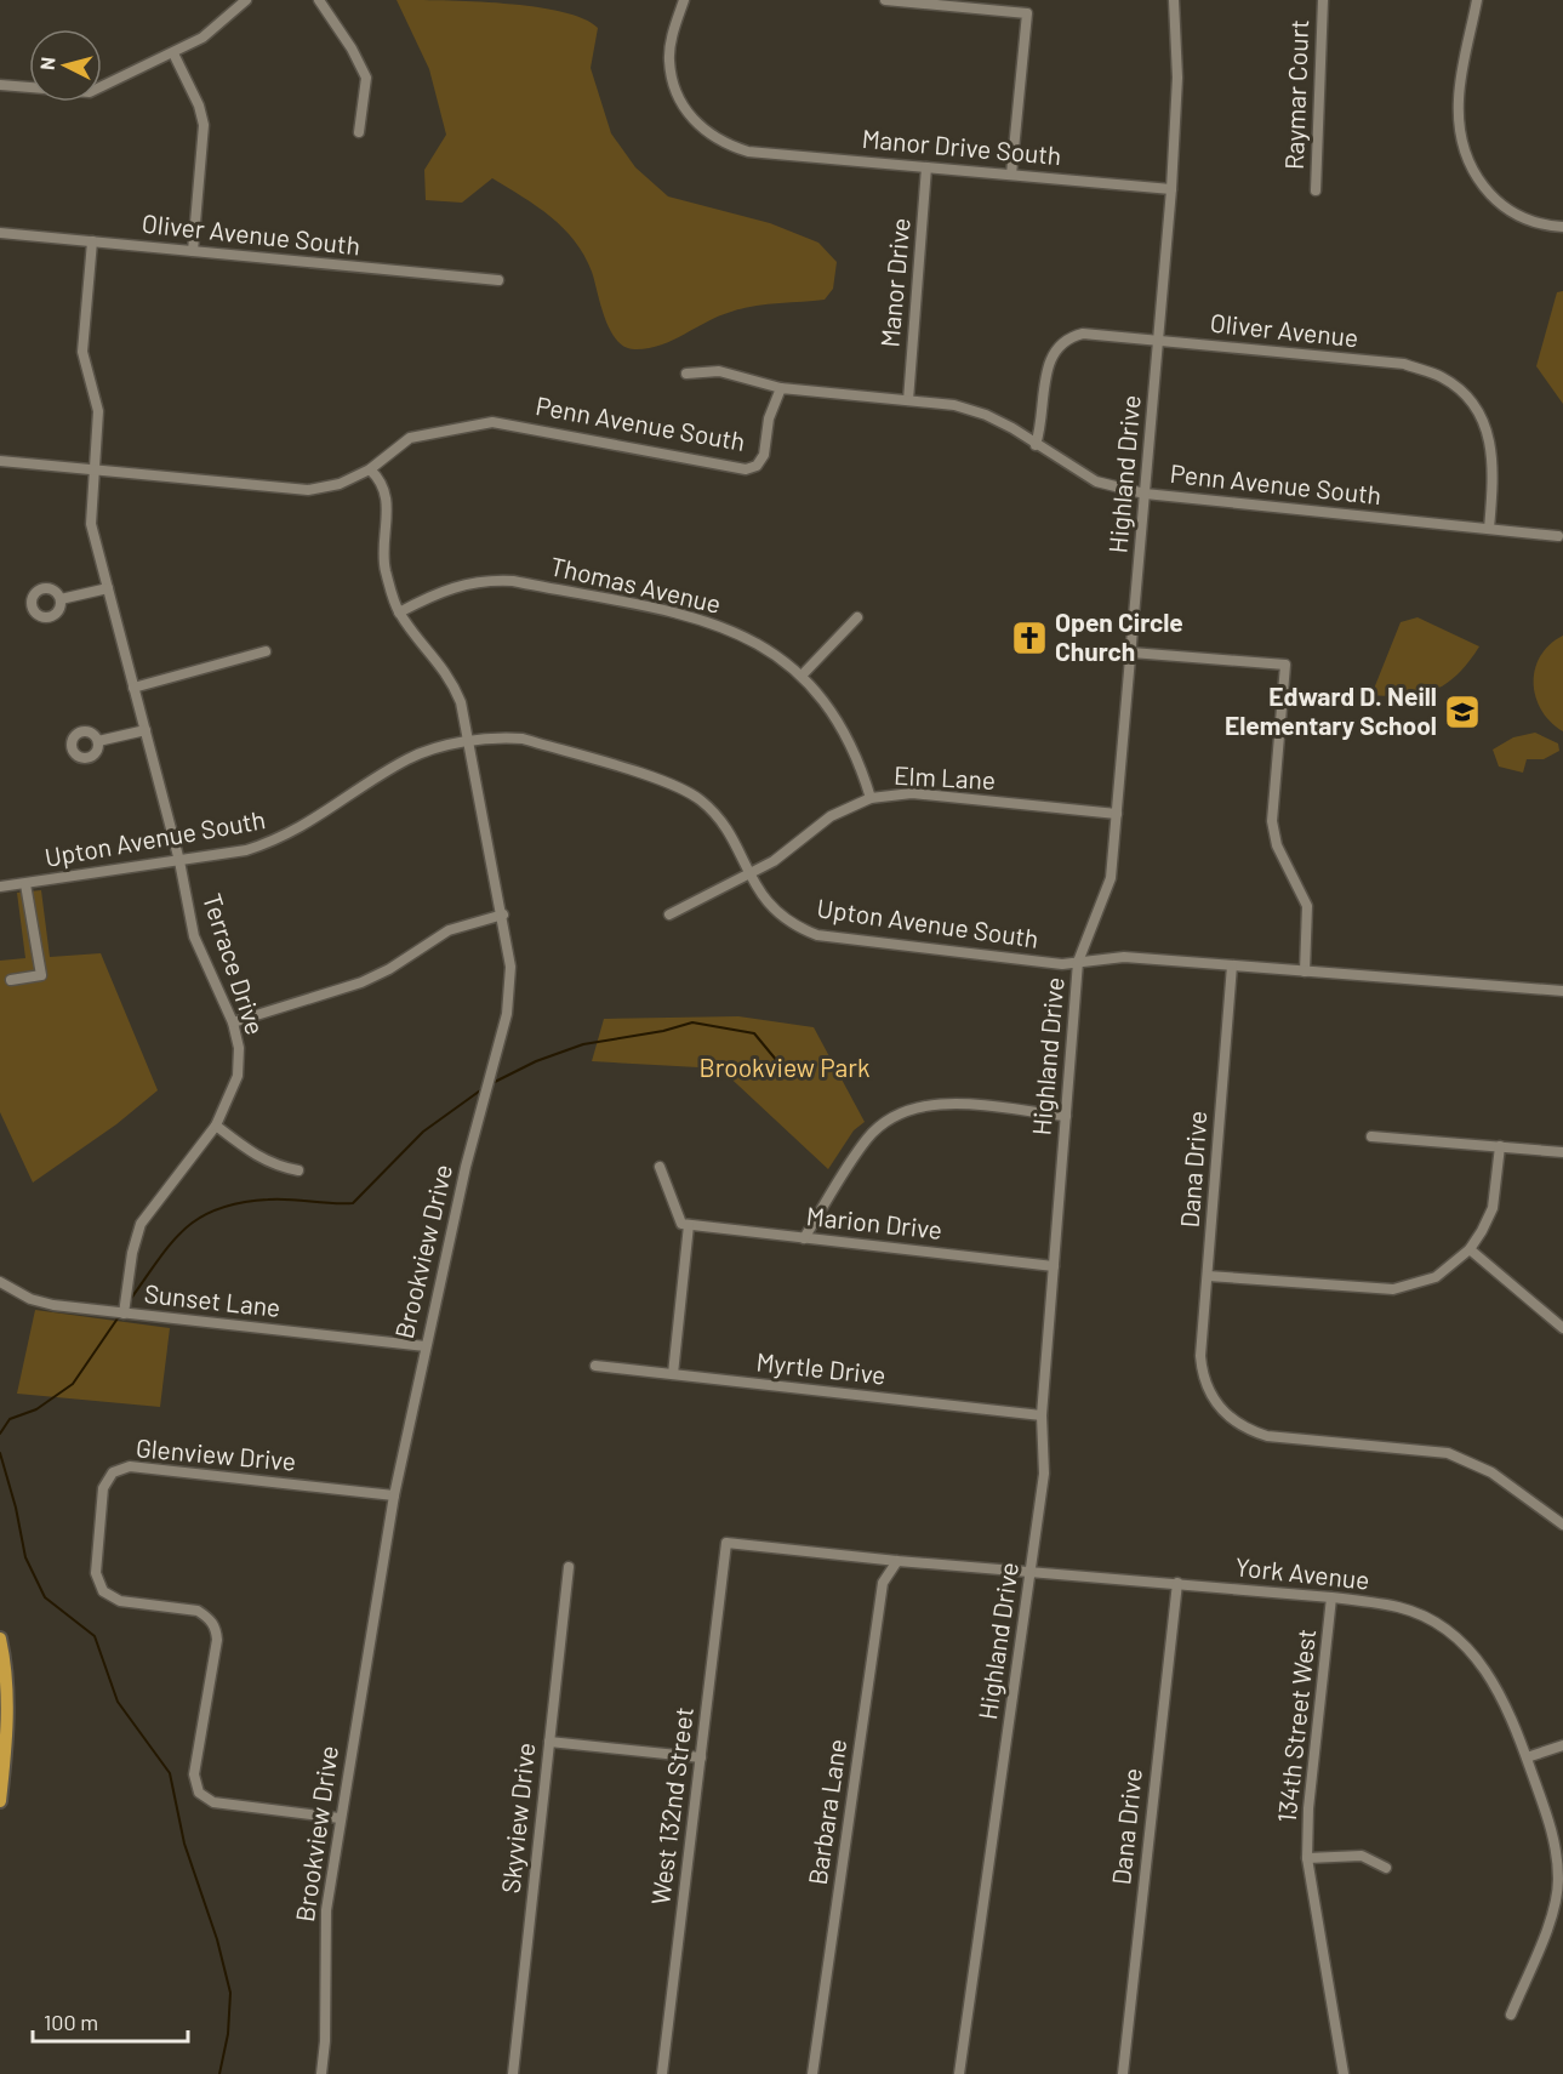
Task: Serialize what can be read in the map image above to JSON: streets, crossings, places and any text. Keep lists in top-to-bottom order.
{
  "streets": {
    "street": [
      "Raymar Court",
      "Manor Drive South",
      "Oliver Avenue South",
      "Manor Drive",
      "Oliver Avenue",
      "Penn Avenue South",
      "Highland Drive",
      "Thomas Avenue",
      "Elm Lane",
      "Upton Avenue South",
      "Terrace Drive",
      "Dana Drive",
      "Marion Drive",
      "Brookview Drive",
      "Sunset Lane",
      "Myrtle Drive",
      "Glenview Drive",
      "York Avenue",
      "134th Street West",
      "West 132nd Street",
      "Barbara Lane",
      "Skyview Drive"
    ]
  },
  "crossings": [
    ["Manor Drive South", "Manor Drive"],
    ["Manor Drive South", "Highland Drive"],
    ["Oliver Avenue South", "Terrace Drive"],
    ["Manor Drive", "Penn Avenue South"],
    ["Oliver Avenue", "Penn Avenue South"],
    ["Oliver Avenue", "Highland Drive"],
    ["Penn Avenue South", "Highland Drive"],
    ["Penn Avenue South", "Terrace Drive"],
    ["Penn Avenue South", "Brookview Drive"],
    ["Highland Drive", "Elm Lane"],
    ["Highland Drive", "Upton Avenue South"],
    ["Highland Drive", "Marion Drive"],
    ["Highland Drive", "Myrtle Drive"],
    ["Highland Drive", "York Avenue"],
    ["Thomas Avenue", "Elm Lane"],
    ["Thomas Avenue", "Brookview Drive"],
    ["Elm Lane", "Upton Avenue South"],
    ["Upton Avenue South", "Terrace Drive"],
    ["Upton Avenue South", "Dana Drive"],
    ["Upton Avenue South", "Brookview Drive"],
    ["Terrace Drive", "Sunset Lane"],
    ["Dana Drive", "York Avenue"],
    ["Brookview Drive", "Sunset Lane"],
    ["Brookview Drive", "Glenview Drive"],
    ["York Avenue", "134th Street West"],
    ["York Avenue", "West 132nd Street"],
    ["York Avenue", "Barbara Lane"]
  ],
  "parks": ["Brookview Park"],
  "places": {
    "church": ["Open Circle Church"],
    "school or university": ["Edward D. Neill Elementary School"]
  },
  "scale_bar": "100 m",
  "north": "left"
}
